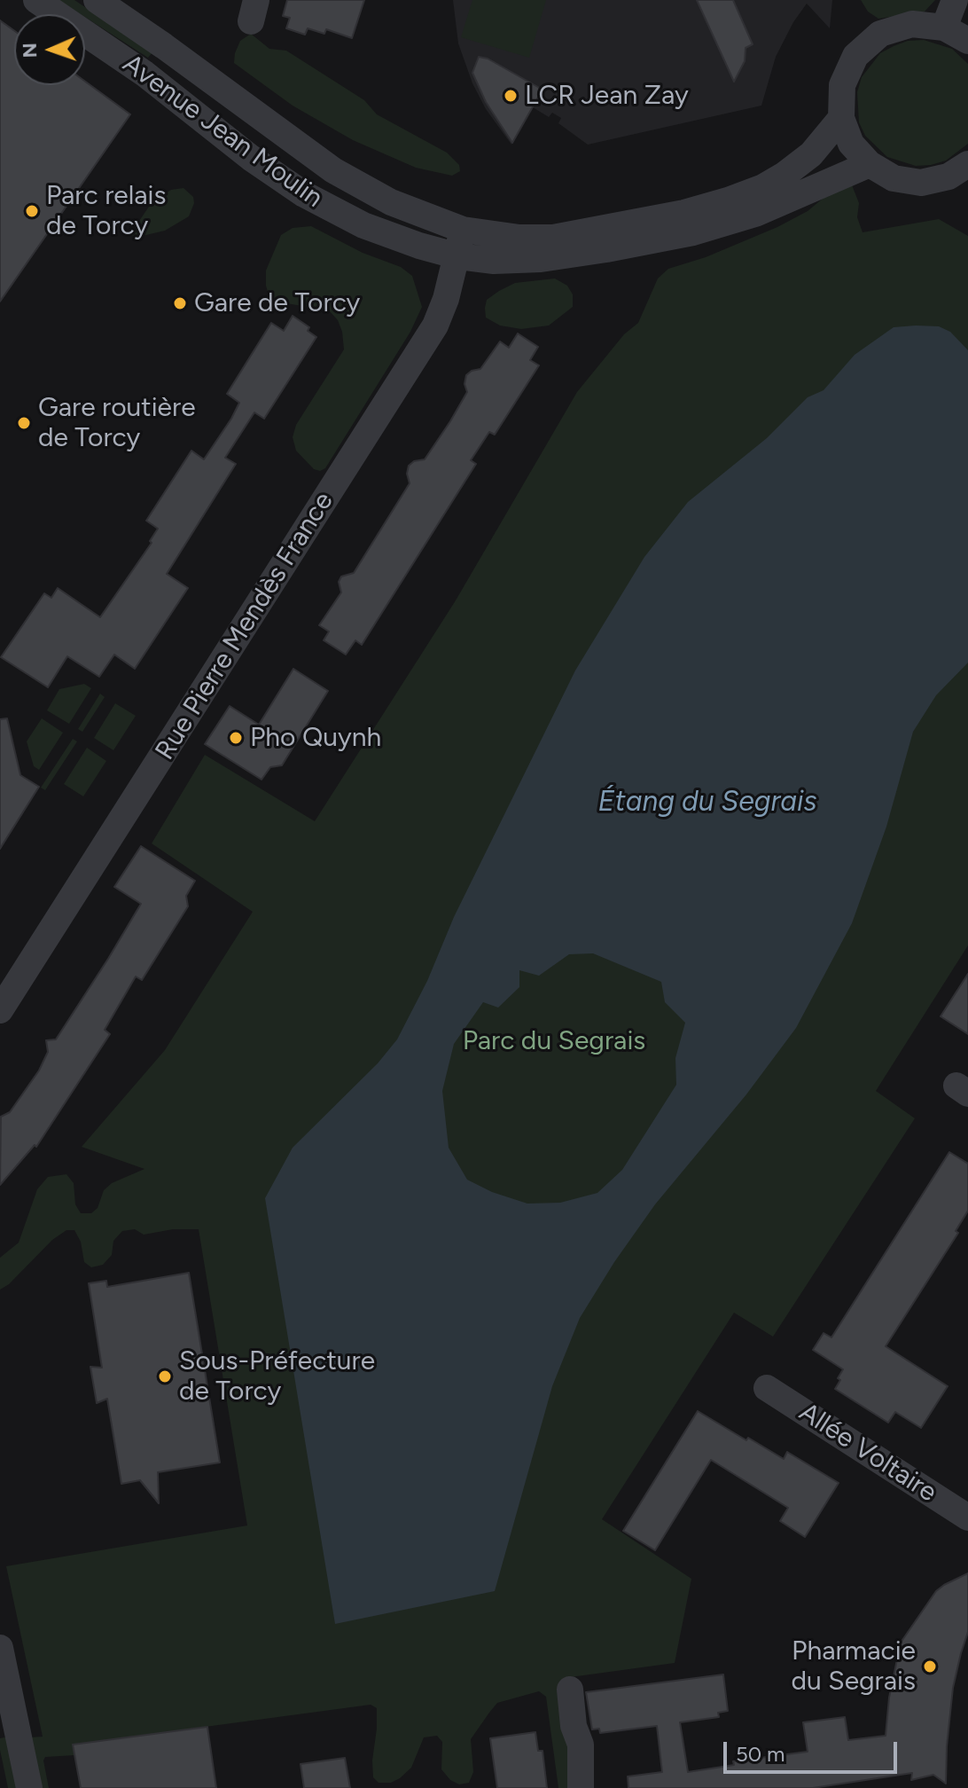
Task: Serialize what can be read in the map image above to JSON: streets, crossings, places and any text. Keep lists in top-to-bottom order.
{
  "streets": {
    "street": ["Avenue Jean Moulin", "Rue Pierre Mendès France", "Allée Voltaire"]
  },
  "crossings": [
    ["Avenue Jean Moulin", "Rue Pierre Mendès France"]
  ],
  "water": ["Étang du Segrais"],
  "parks": ["Parc du Segrais"],
  "places": [
    "LCR Jean Zay",
    "Parc relais de Torcy",
    "Gare de Torcy",
    "Gare routière de Torcy",
    "Pho Quynh",
    "Sous-Préfecture de Torcy",
    "Pharmacie du Segrais"
  ],
  "scale_bar": "50 m",
  "north": "left"
}
